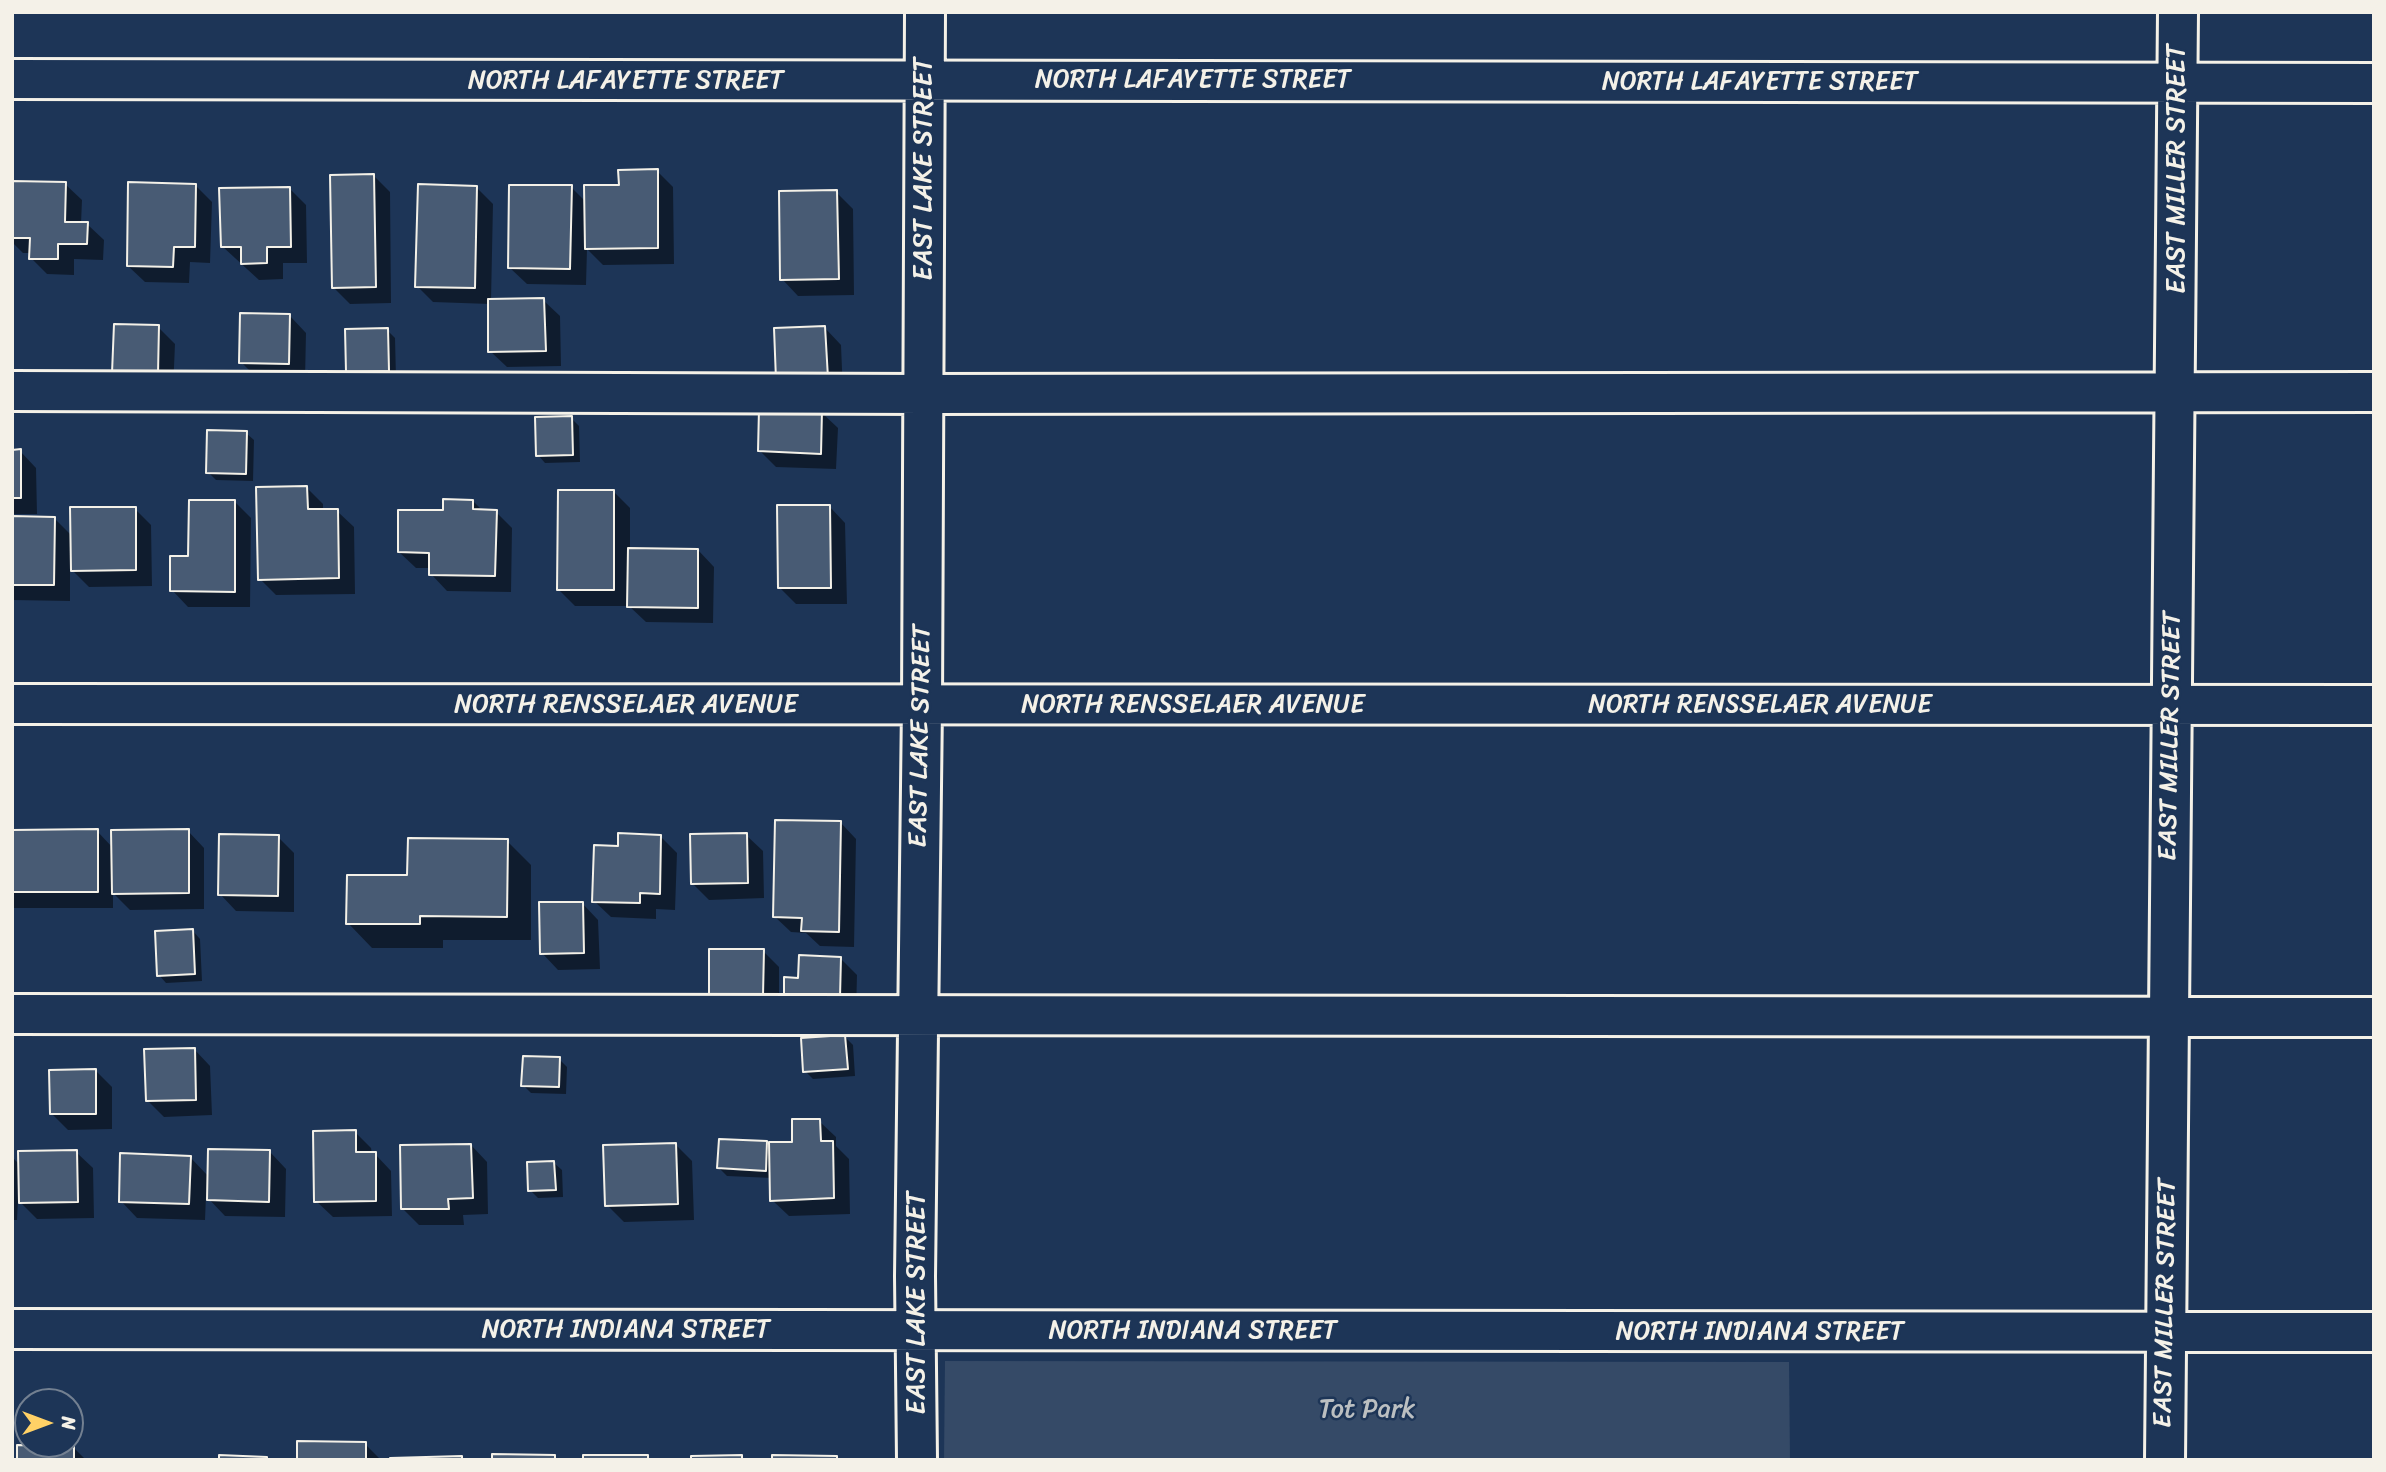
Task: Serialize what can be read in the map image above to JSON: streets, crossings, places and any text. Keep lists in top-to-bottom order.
{
  "streets": {
    "street": [
      "NORTH LAFAYETTE STREET",
      "EAST LAKE STREET",
      "EAST MILLER STREET",
      "NORTH RENSSELAER AVENUE",
      "NORTH INDIANA STREET"
    ]
  },
  "crossings": [
    ["NORTH LAFAYETTE STREET", "EAST LAKE STREET"],
    ["NORTH LAFAYETTE STREET", "EAST MILLER STREET"],
    ["EAST LAKE STREET", "NORTH RENSSELAER AVENUE"],
    ["EAST LAKE STREET", "NORTH INDIANA STREET"],
    ["EAST MILLER STREET", "NORTH RENSSELAER AVENUE"],
    ["EAST MILLER STREET", "NORTH INDIANA STREET"]
  ],
  "parks": ["Tot Park"],
  "north": "right"
}
